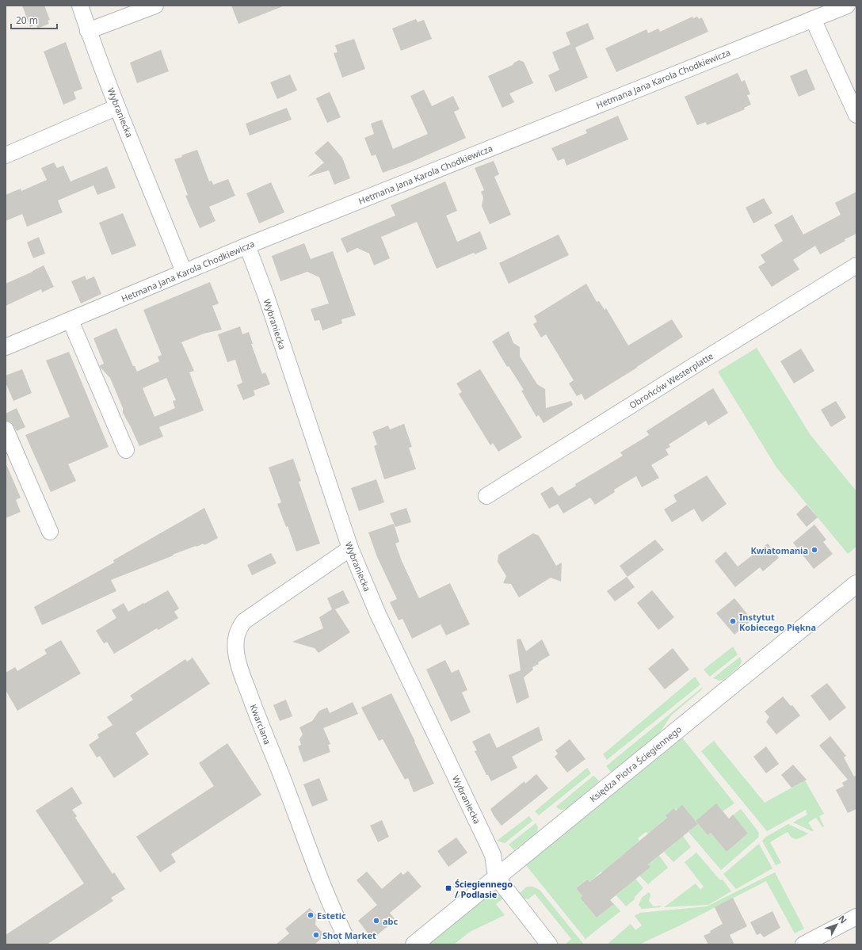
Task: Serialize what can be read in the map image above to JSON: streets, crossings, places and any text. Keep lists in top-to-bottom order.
{
  "streets": {
    "street": [
      "Hetmana Jana Karola Chodkiewicza",
      "Wybraniecka",
      "Obrońców Westerplatte",
      "Kwarciana",
      "Księdza Piotra Ściegiennego"
    ]
  },
  "crossings": [
    ["Hetmana Jana Karola Chodkiewicza", "Wybraniecka"],
    ["Wybraniecka", "Kwarciana"],
    ["Wybraniecka", "Księdza Piotra Ściegiennego"]
  ],
  "places": {
    "other": [
      "Kwiatomania",
      "Instytut Kobiecego Piękna",
      "Estetic",
      "abc",
      "Shot Market"
    ],
    "transit": ["Ściegiennego / Podlasie"]
  },
  "scale_bar": "20 m",
  "north": "top right"
}
